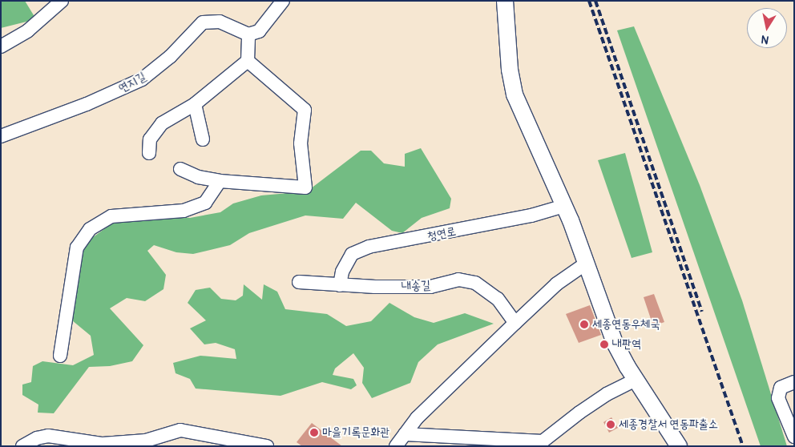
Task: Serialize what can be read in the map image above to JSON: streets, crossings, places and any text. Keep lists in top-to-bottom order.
{
  "streets": {
    "street": ["연지길", "청연로", "내송길"]
  },
  "crossings": [
    ["청연로", "내송길"]
  ],
  "places": [
    "세종연동우체국",
    "내판역",
    "세종경찰서 연동파출소",
    "마을기록문화관"
  ],
  "north": "bottom"
}
